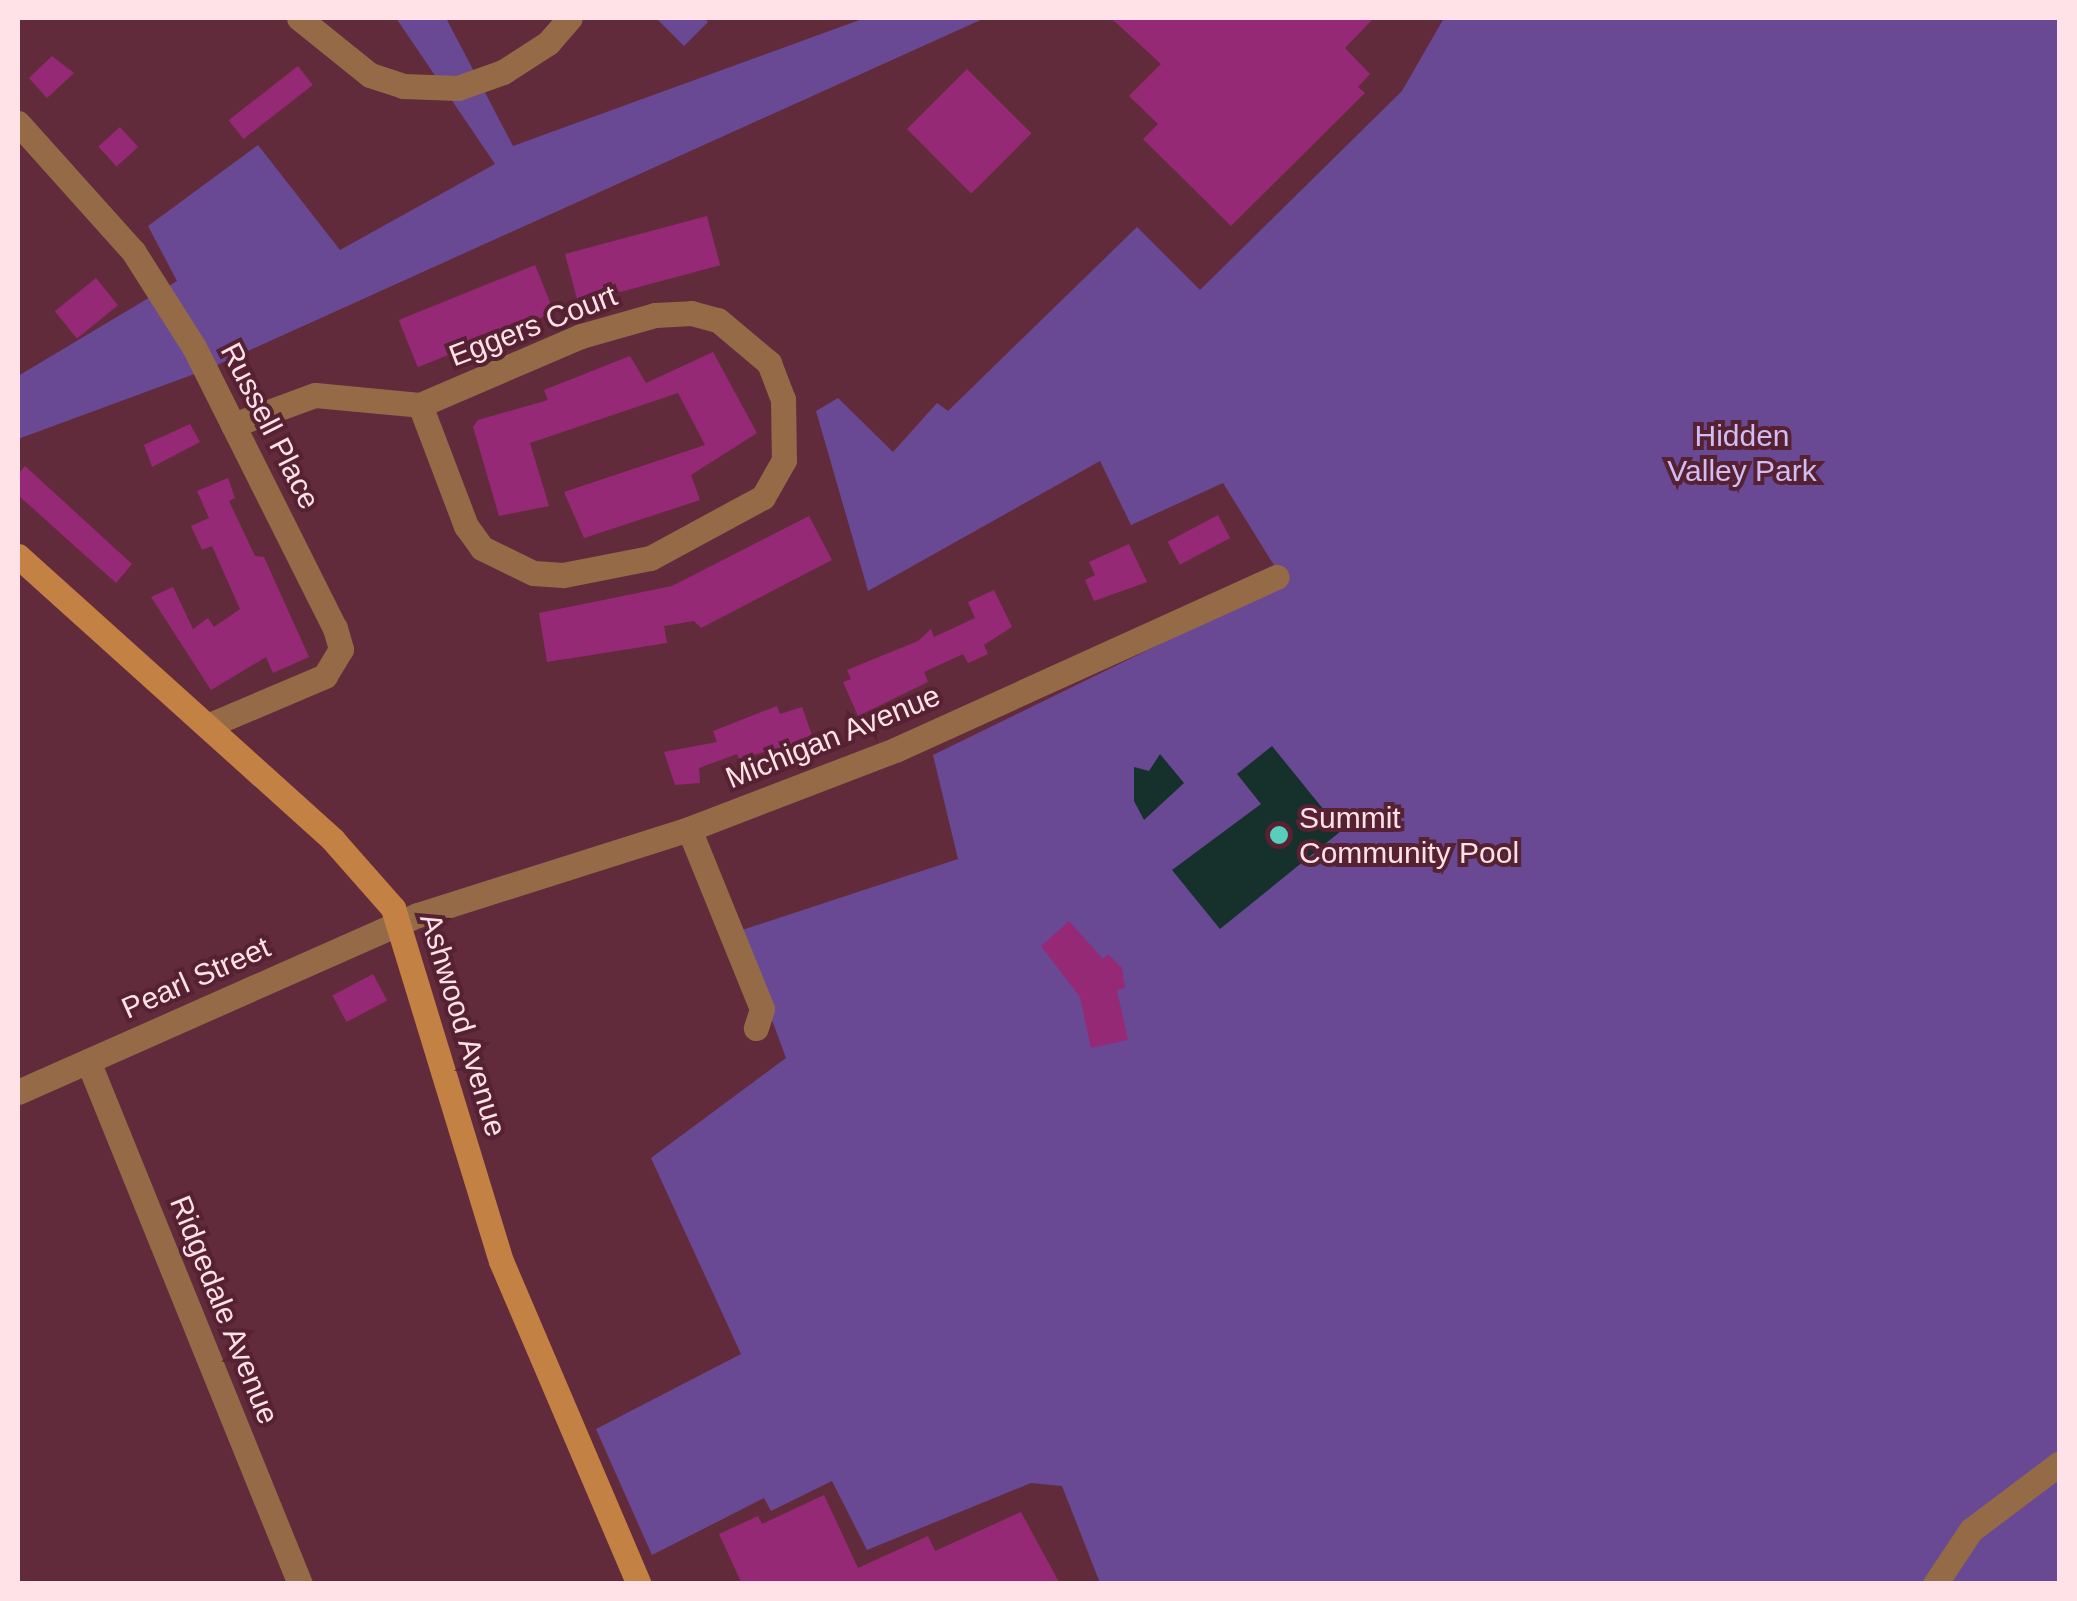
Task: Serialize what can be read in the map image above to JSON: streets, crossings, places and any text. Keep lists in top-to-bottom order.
{
  "streets": {
    "street": [
      "Eggers Court",
      "Russell Place",
      "Michigan Avenue",
      "Pearl Street",
      "Ashwood Avenue",
      "Ridgedale Avenue"
    ]
  },
  "crossings": [
    ["Eggers Court", "Russell Place"],
    ["Russell Place", "Ashwood Avenue"],
    ["Michigan Avenue", "Pearl Street"],
    ["Michigan Avenue", "Ashwood Avenue"],
    ["Pearl Street", "Ashwood Avenue"],
    ["Pearl Street", "Ridgedale Avenue"]
  ],
  "parks": ["Hidden Valley Park"],
  "places": ["Summit Community Pool"]
}
